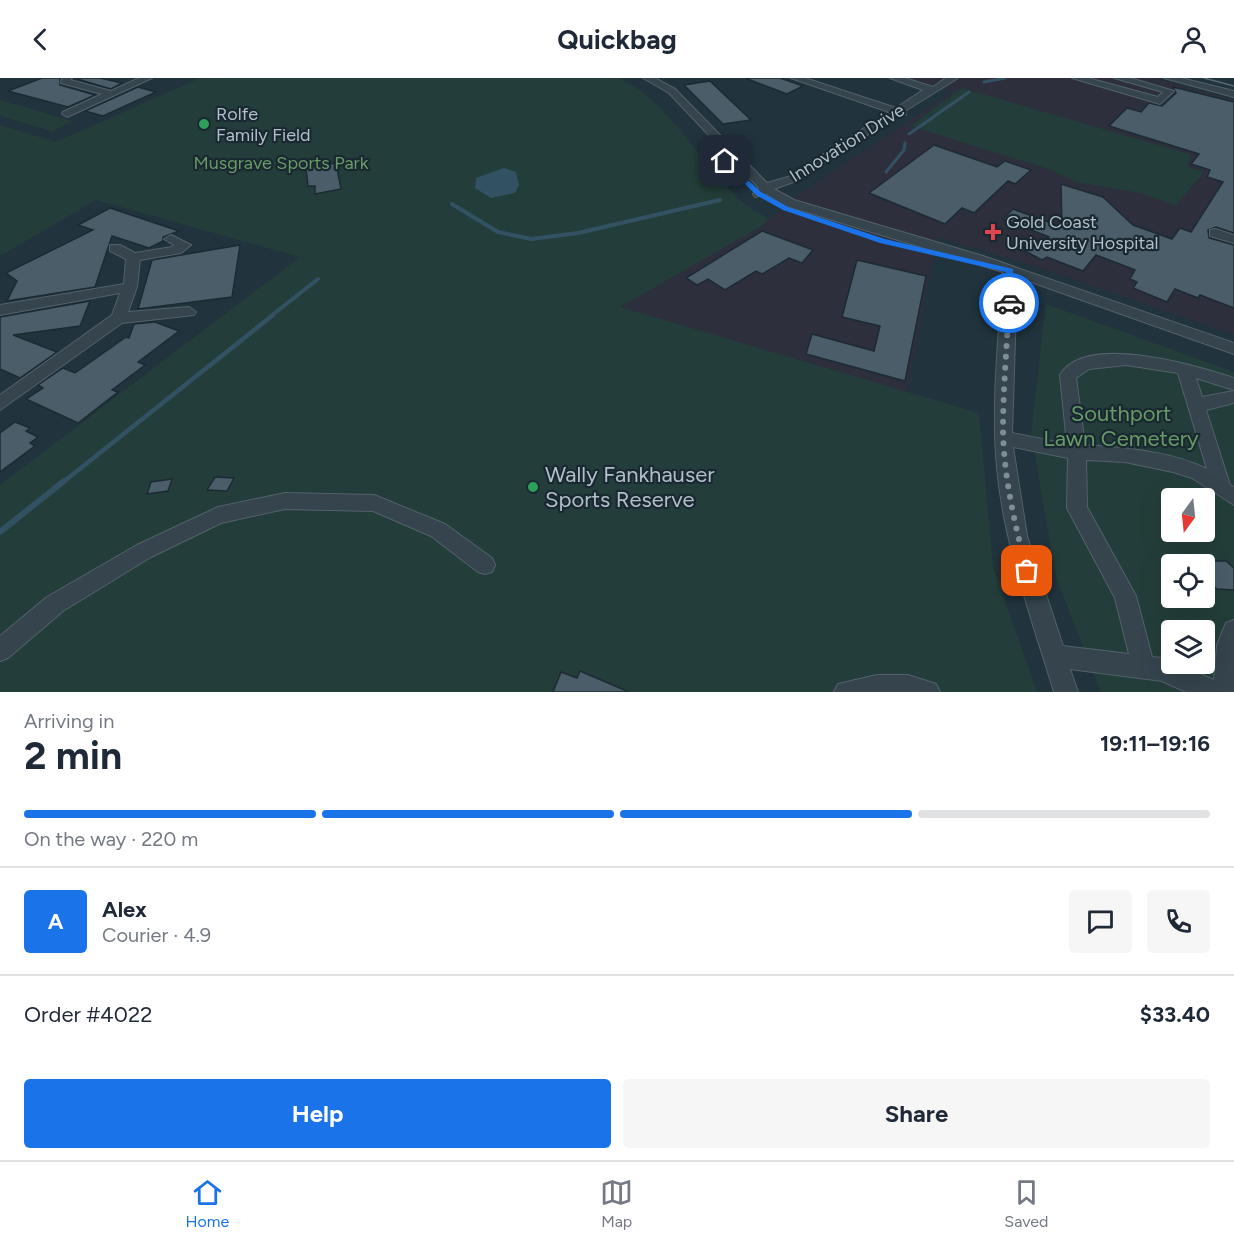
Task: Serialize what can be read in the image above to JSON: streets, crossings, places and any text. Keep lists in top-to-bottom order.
{
  "streets": {
    "street": ["Innovation Drive"]
  },
  "parks": ["Musgrave Sports Park", "Southport Lawn Cemetery"],
  "places": {
    "other": ["Rolfe Family Field", "Wally Fankhauser Sports Reserve"],
    "health": ["Gold Coast University Hospital"]
  },
  "north": "bottom",
  "page": {
    "header": "Quickbag",
    "heading": ["2 min", "Arriving in", "19:11–19:16"],
    "panel": [
      "Alex",
      "Courier · 4.9",
      "Order #4022",
      "$33.40"
    ],
    "bar": "On the way · 220 m",
    "round": "A",
    "buttons": ["Help", "Share"],
    "tabs": ["Home", "Map", "Saved"]
  }
}
